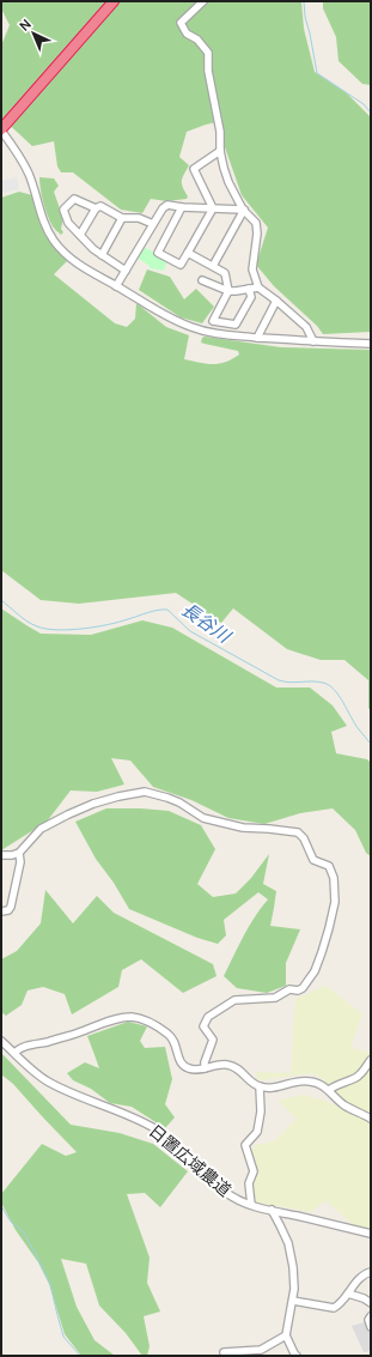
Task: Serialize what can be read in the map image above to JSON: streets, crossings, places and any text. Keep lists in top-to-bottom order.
{
  "streets": {
    "street": ["日置広域農道"]
  },
  "water": ["長谷川"],
  "north": "top left"
}
